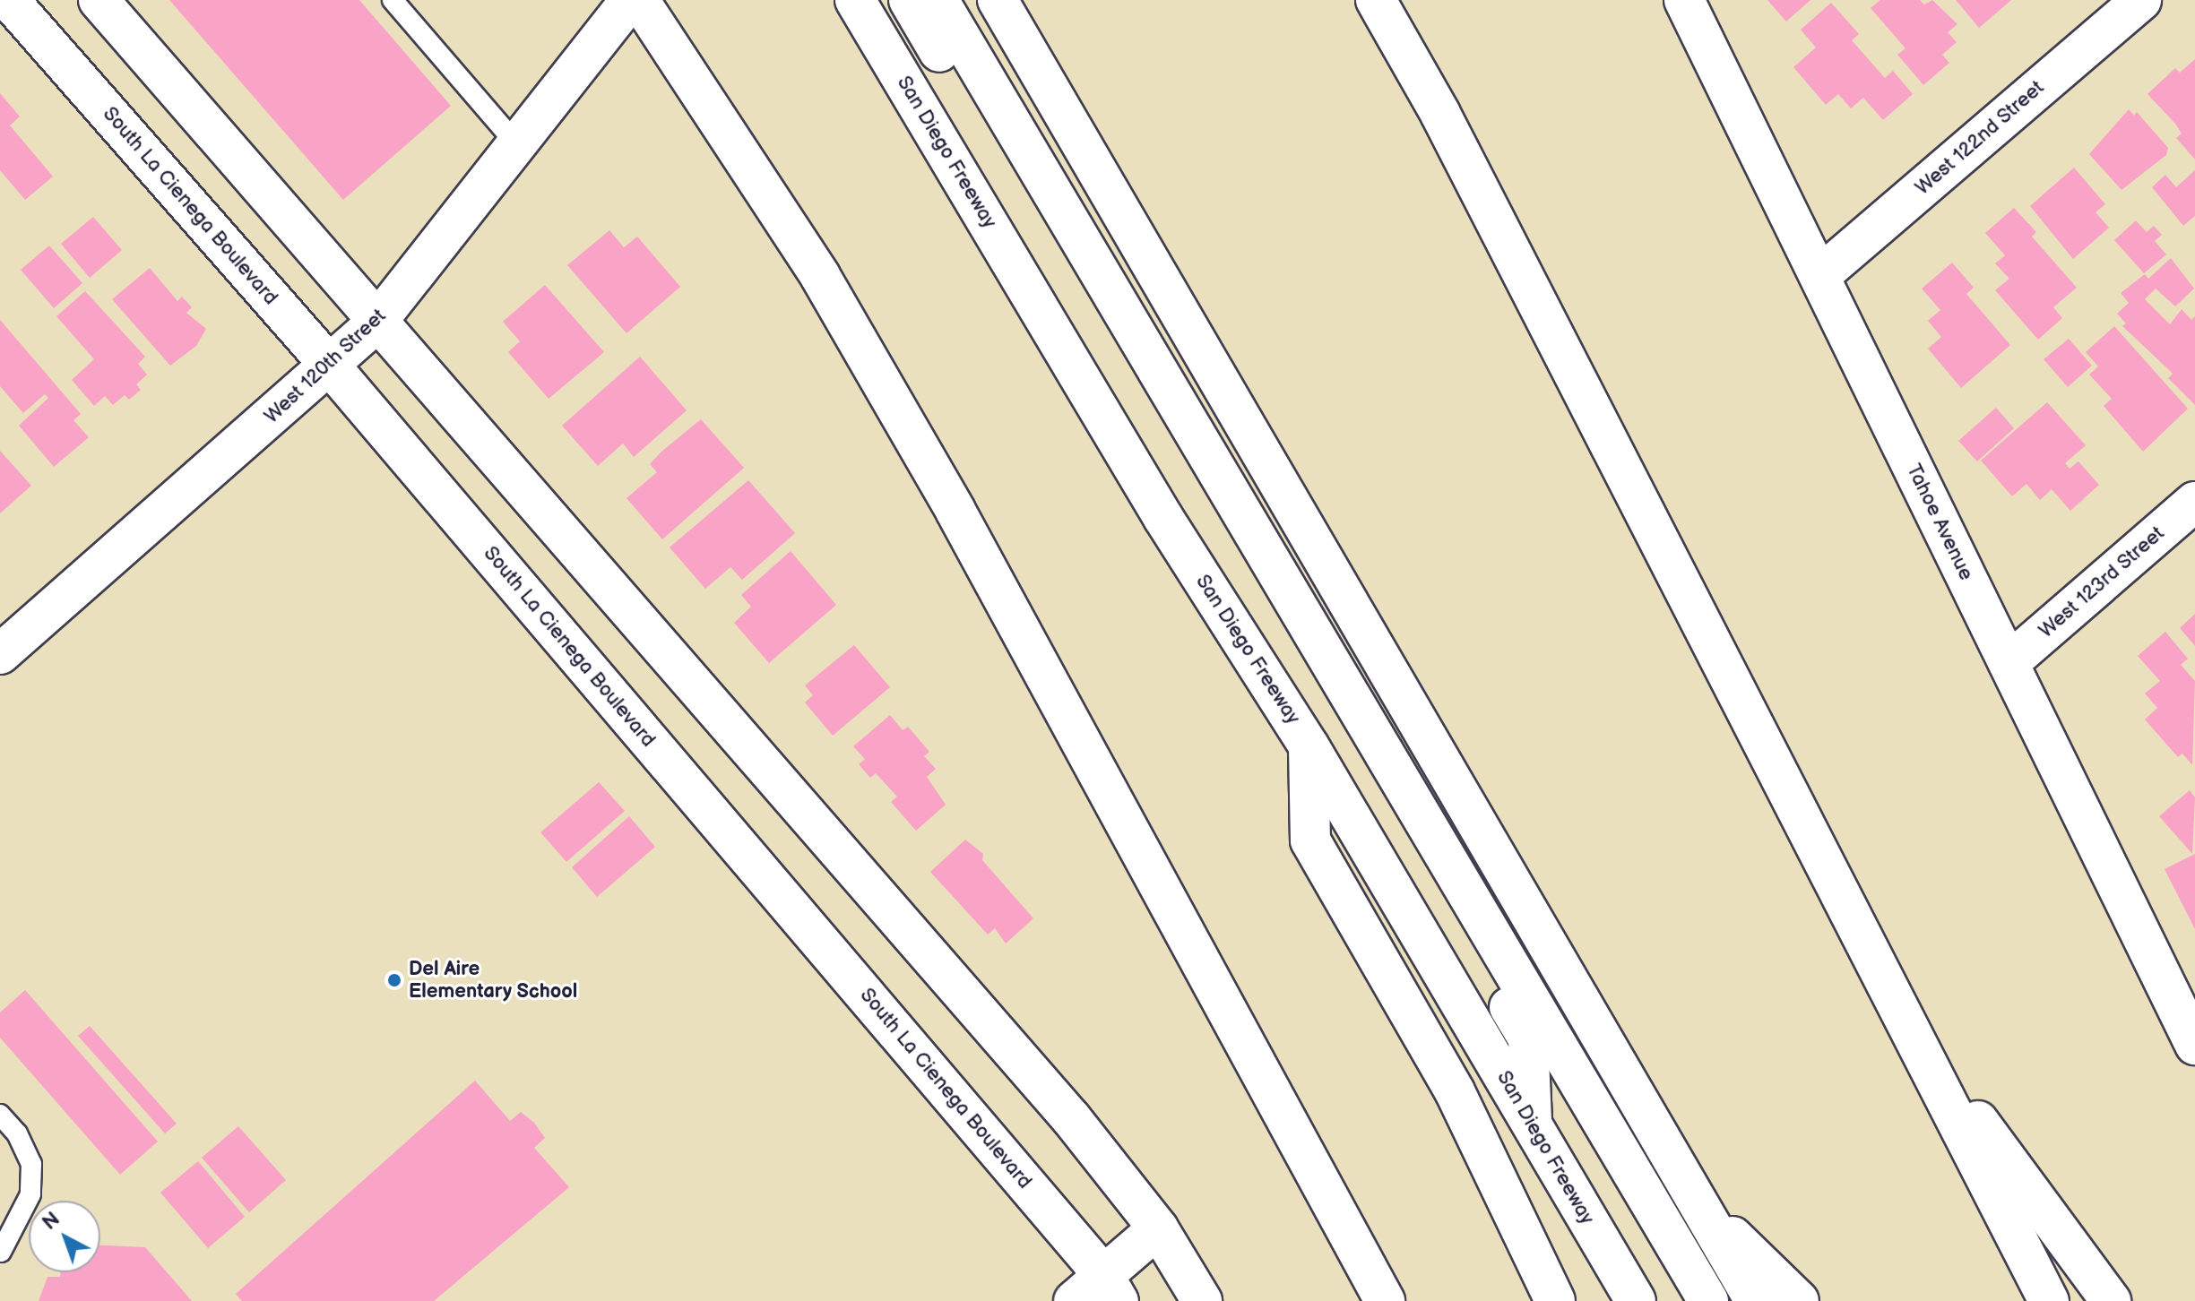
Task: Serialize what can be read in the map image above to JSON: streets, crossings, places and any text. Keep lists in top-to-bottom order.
{
  "streets": {
    "main road": [
      "West 122nd Street",
      "San Diego Freeway",
      "South La Cienega Boulevard",
      "West 120th Street",
      "Tahoe Avenue",
      "West 123rd Street"
    ]
  },
  "crossings": [
    ["West 122nd Street", "Tahoe Avenue"],
    ["South La Cienega Boulevard", "West 120th Street"],
    ["Tahoe Avenue", "West 123rd Street"]
  ],
  "places": ["Del Aire Elementary School"],
  "north": "top left"
}
